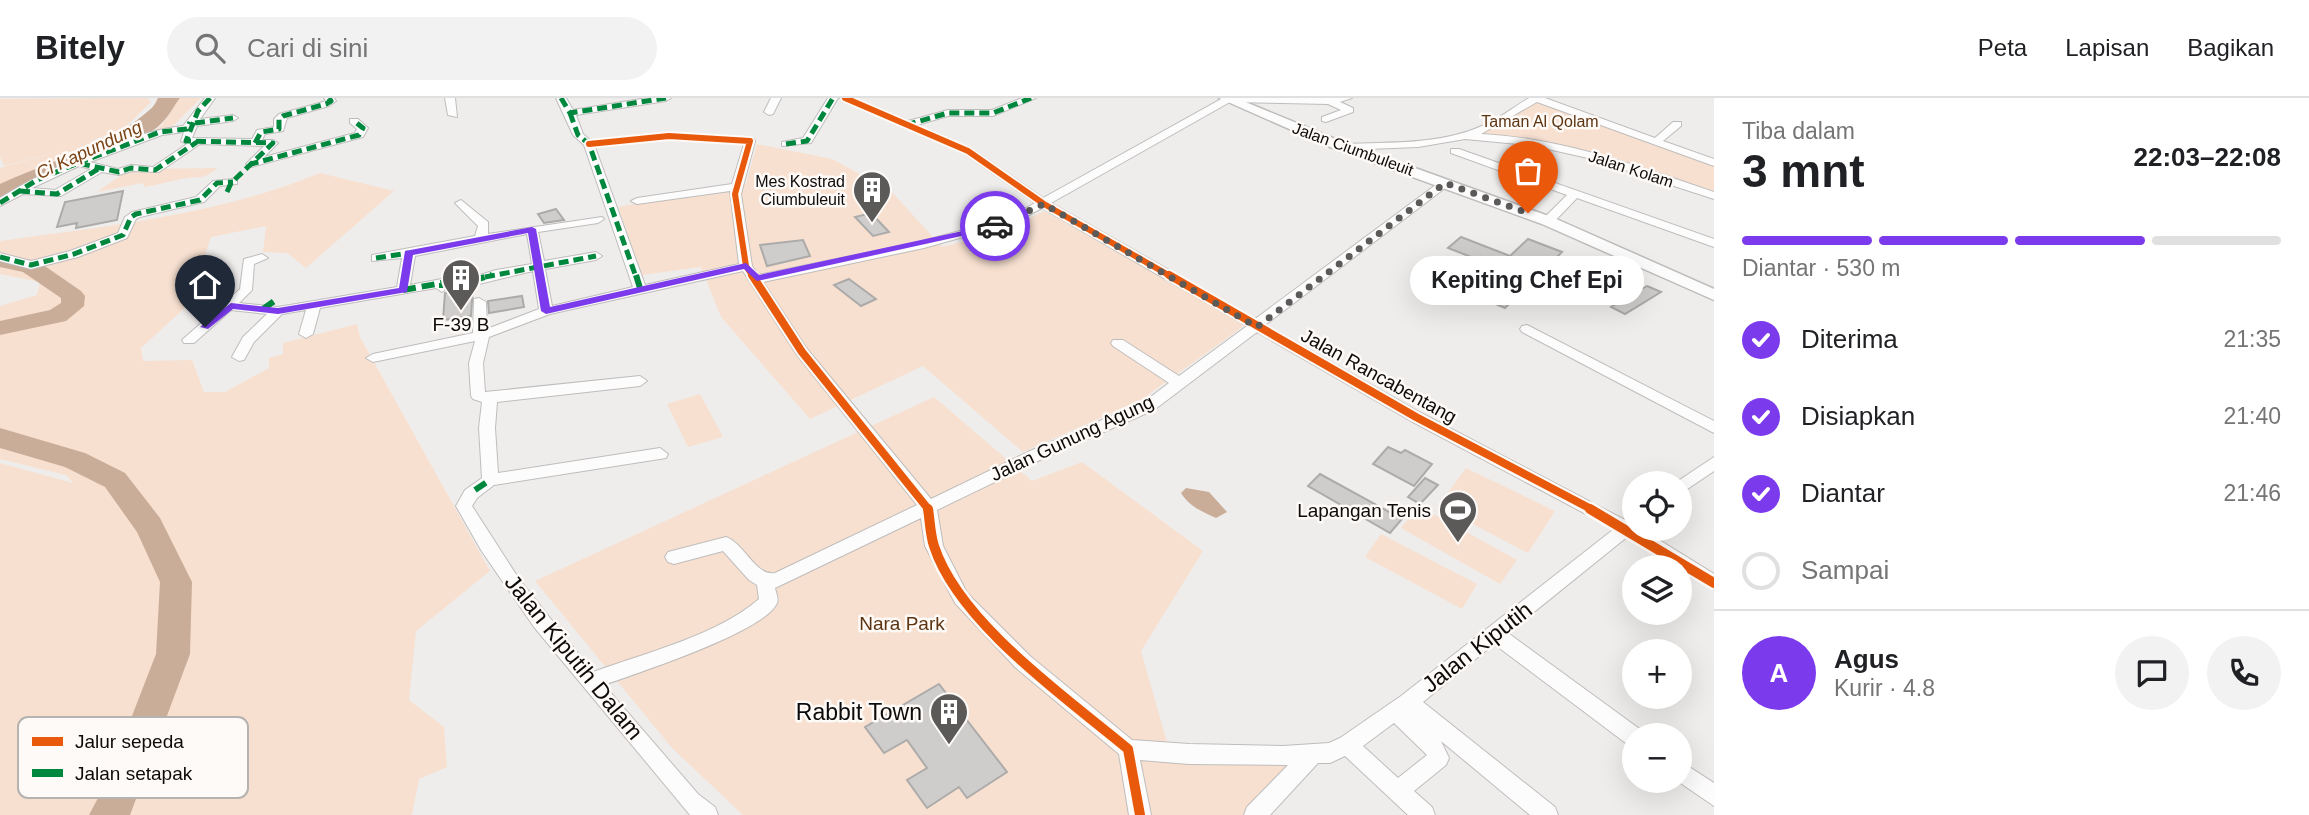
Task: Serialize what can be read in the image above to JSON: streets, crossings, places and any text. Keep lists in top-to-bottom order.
{
  "streets": {
    "main road": ["Jalan Ciumbuleuit"],
    "street": [
      "Jalan Kolam",
      "Jalan Rancabentang",
      "Jalan Gunung Agung",
      "Jalan Kiputih",
      "Jalan Kiputih Dalam"
    ]
  },
  "crossings": [
    ["Jalan Ciumbuleuit", "Jalan Gunung Agung"],
    ["Jalan Rancabentang", "Jalan Gunung Agung"]
  ],
  "water": ["Ci Kapundung"],
  "parks": ["Taman Al Qolam", "Nara Park"],
  "places": {
    "other": ["Kepiting Chef Epi"],
    "building": ["Mes Kostrad Ciumbuleuit", "F-39 B", "Rabbit Town"],
    "sports": ["Lapangan Tenis"]
  },
  "legend": ["Jalur sepeda", "Jalan setapak"],
  "page": {
    "header": "Bitely",
    "search": "Cari di sini",
    "nav": ["Peta", "Lapisan", "Bagikan"],
    "heading": ["3 mnt", "Tiba dalam", "22:03–22:08"],
    "panel": ["Agus", "Kurir · 4.8"],
    "bar": "Diantar · 530 m",
    "bubble": "Kepiting Chef Epi",
    "list": [
      ["Diterima", "21:35"],
      ["Disiapkan", "21:40"],
      ["Diantar", "21:46"],
      "Sampai"
    ],
    "map_buttons": ["+", "−"],
    "round": "A"
  }
}
